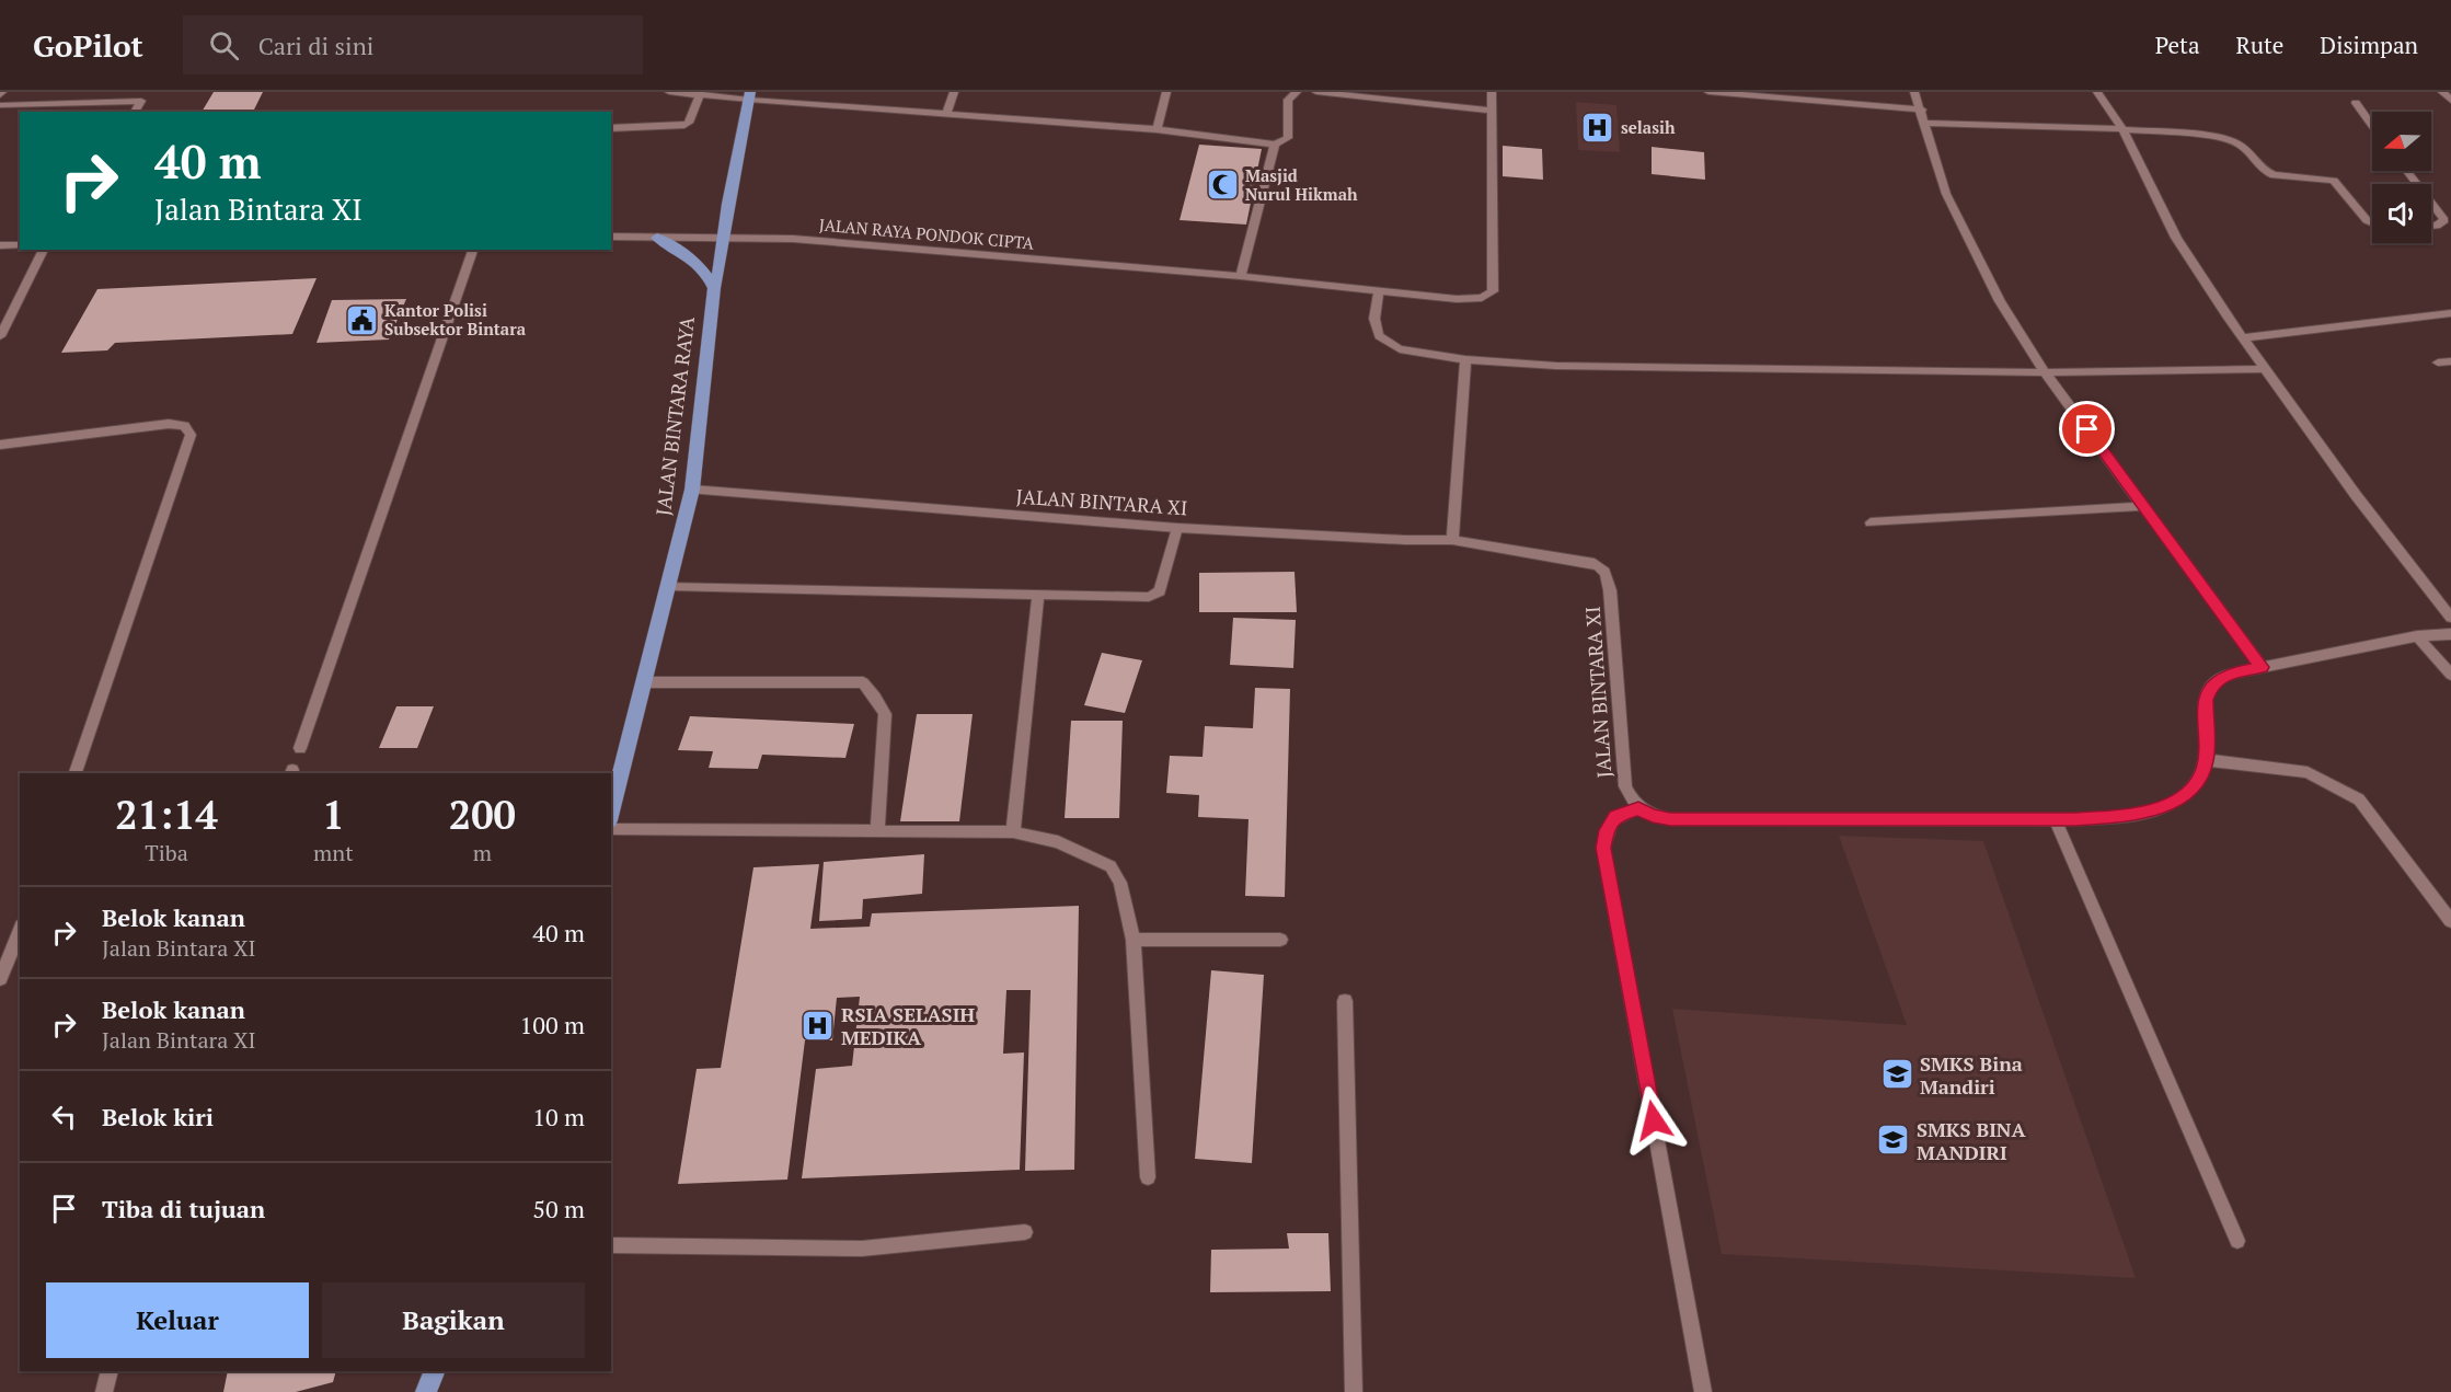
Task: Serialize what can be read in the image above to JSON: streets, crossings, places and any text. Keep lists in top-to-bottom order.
{
  "streets": {
    "main road": ["JALAN BINTARA RAYA"],
    "street": ["JALAN RAYA PONDOK CIPTA", "JALAN BINTARA XI"]
  },
  "crossings": [
    ["JALAN RAYA PONDOK CIPTA", "JALAN BINTARA RAYA"],
    ["JALAN BINTARA RAYA", "JALAN BINTARA XI"]
  ],
  "places": {
    "hospital": ["selasih", "RSIA SELASIH MEDIKA"],
    "mosque": ["Masjid Nurul Hikmah"],
    "public building": ["Kantor Polisi Subsektor Bintara"],
    "school or university": ["SMKS Bina Mandiri", "SMKS BINA MANDIRI"]
  },
  "north": "left",
  "page": {
    "header": "GoPilot",
    "search": "Cari di sini",
    "nav": ["Peta", "Rute", "Disimpan"],
    "turn": ["40 m", "Jalan Bintara XI"],
    "eta": [
      "21:14",
      "Tiba",
      "1",
      "mnt",
      "200",
      "m"
    ],
    "list": [
      {
        "name": "Belok kanan",
        "note": "Jalan Bintara XI",
        "value": "40 m"
      },
      {
        "name": "Belok kanan",
        "note": "Jalan Bintara XI",
        "value": "100 m"
      },
      {
        "name": "Belok kiri",
        "value": "10 m"
      },
      {
        "name": "Tiba di tujuan",
        "value": "50 m"
      }
    ],
    "buttons": ["Keluar", "Bagikan"]
  }
}
